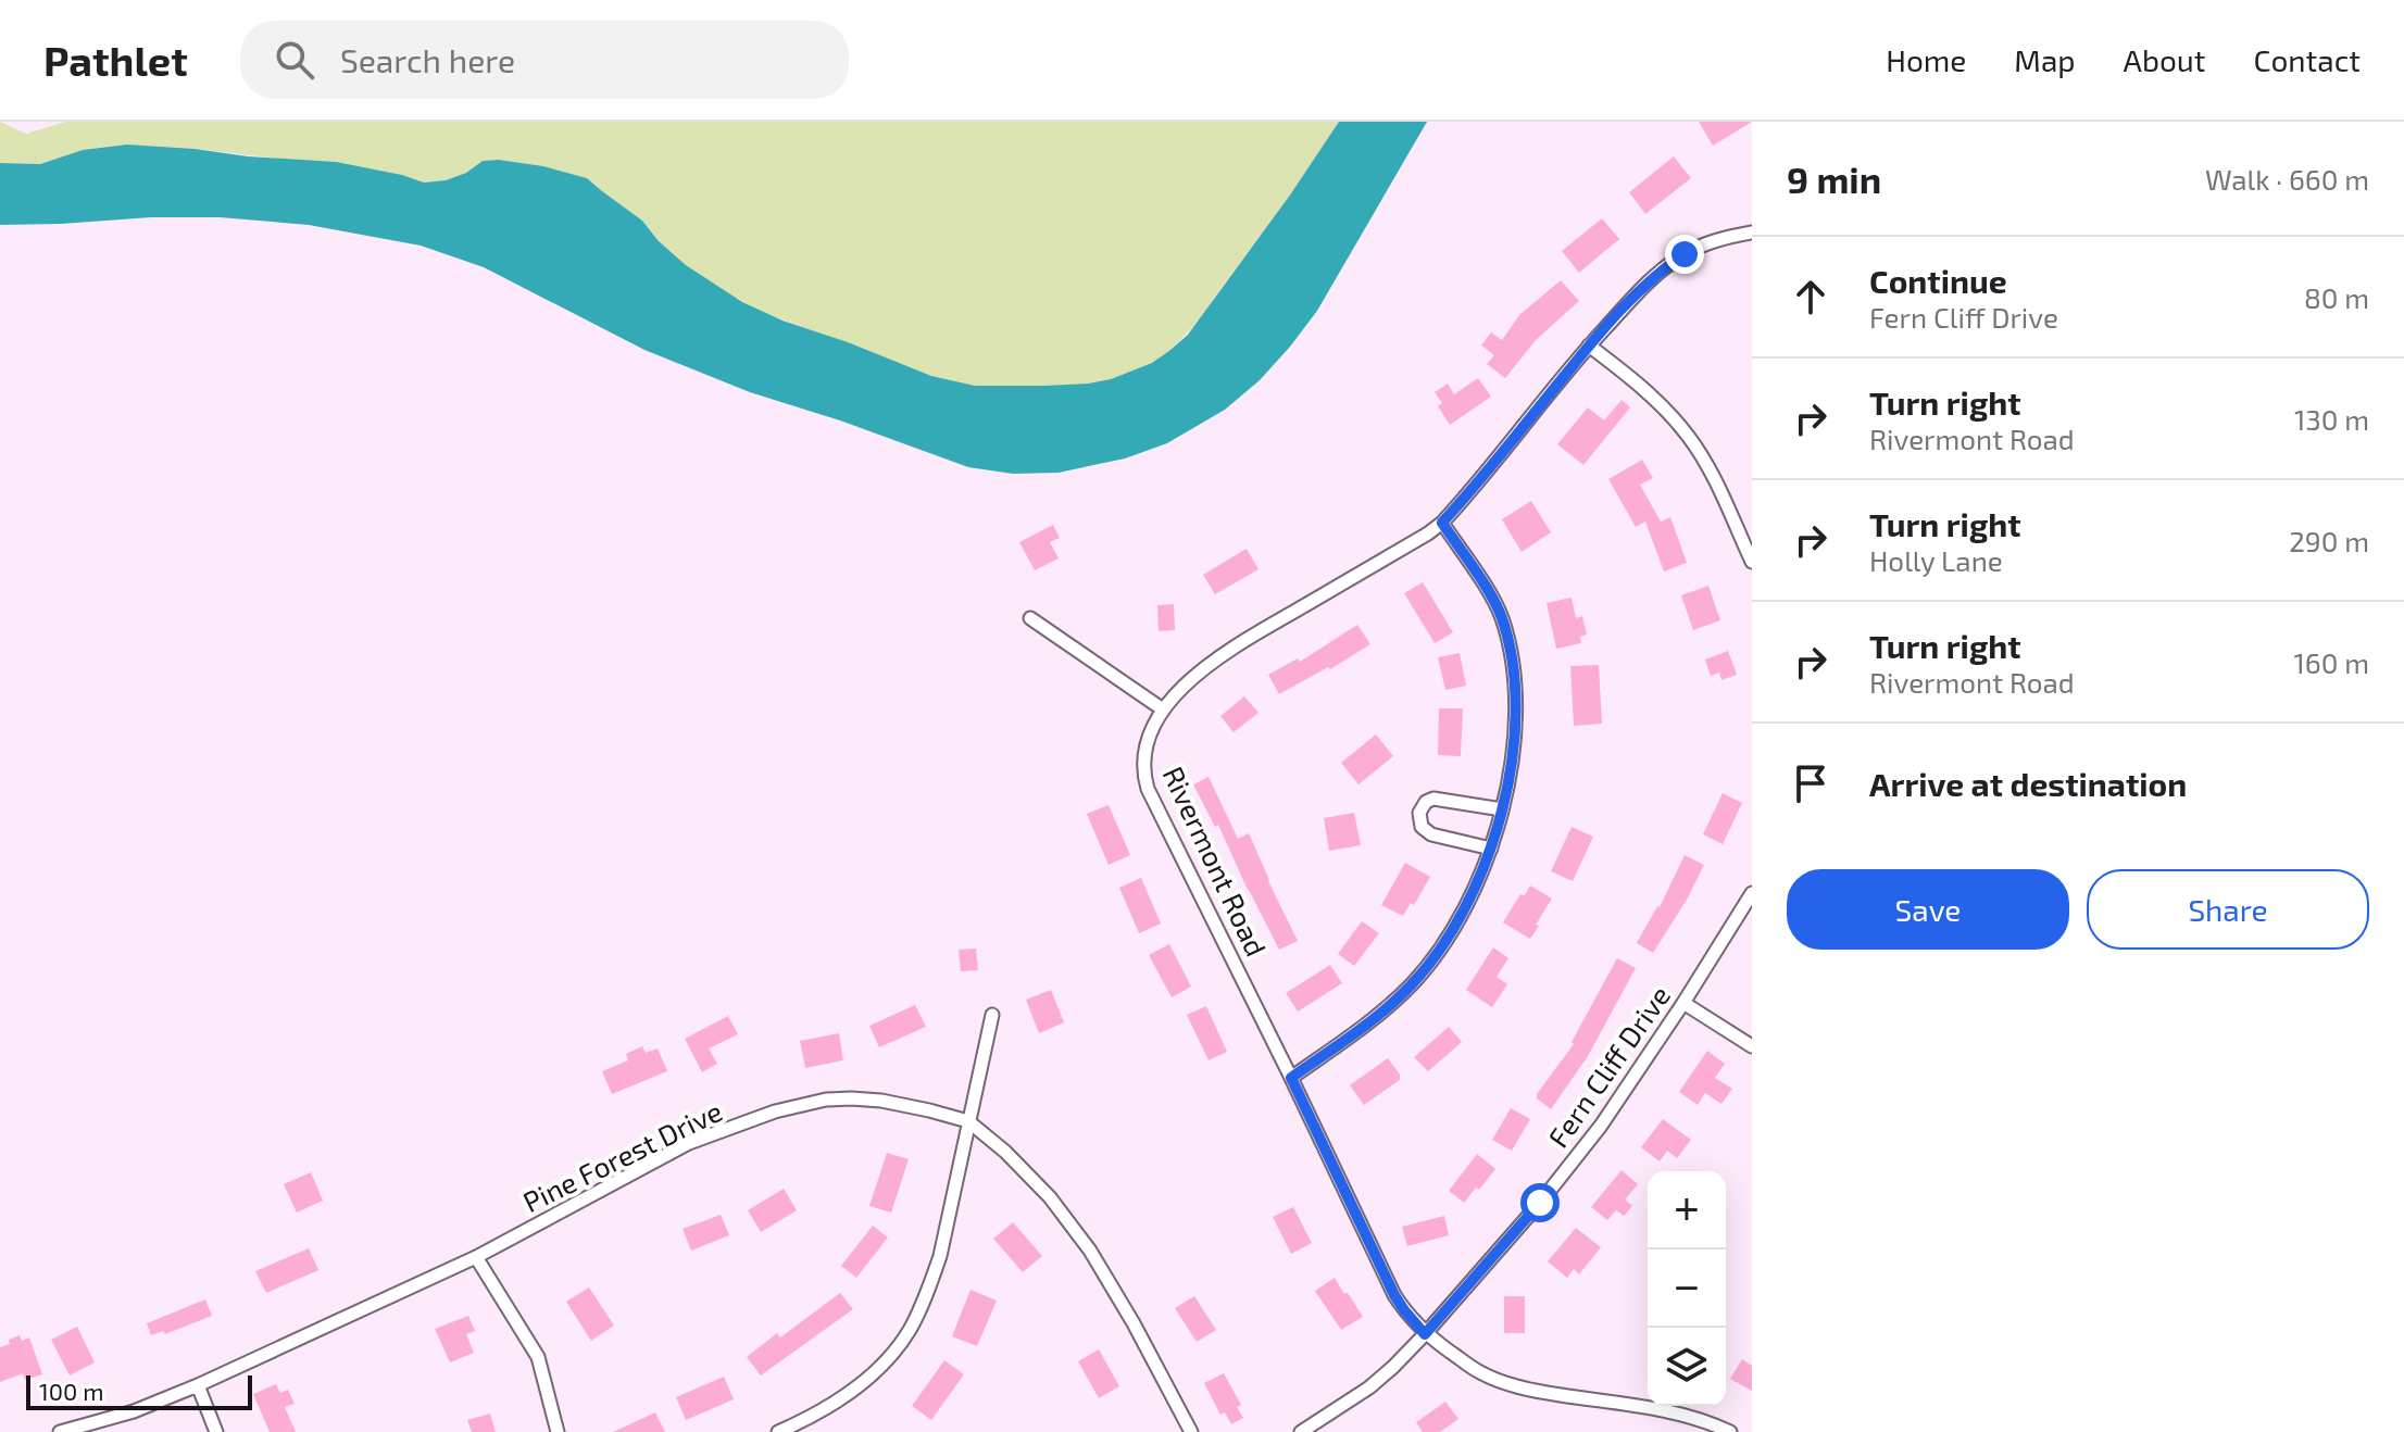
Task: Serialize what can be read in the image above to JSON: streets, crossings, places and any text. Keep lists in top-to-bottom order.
{
  "streets": {
    "street": ["Rivermont Road", "Fern Cliff Drive", "Pine Forest Drive"]
  },
  "crossings": [
    ["Rivermont Road", "Fern Cliff Drive"]
  ],
  "scale_bar": "100 m",
  "page": {
    "header": "Pathlet",
    "search": "Search here",
    "nav": [
      "Home",
      "Map",
      "About",
      "Contact"
    ],
    "heading": ["9 min", "Walk · 660 m"],
    "list": [
      ["Continue", "Fern Cliff Drive", "80 m"],
      ["Turn right", "Rivermont Road", "130 m"],
      ["Turn right", "Holly Lane", "290 m"],
      ["Turn right", "Rivermont Road", "160 m"],
      "Arrive at destination"
    ],
    "buttons": ["Save", "Share"],
    "map_buttons": ["+", "−"],
    "scale": "100 m"
  }
}
